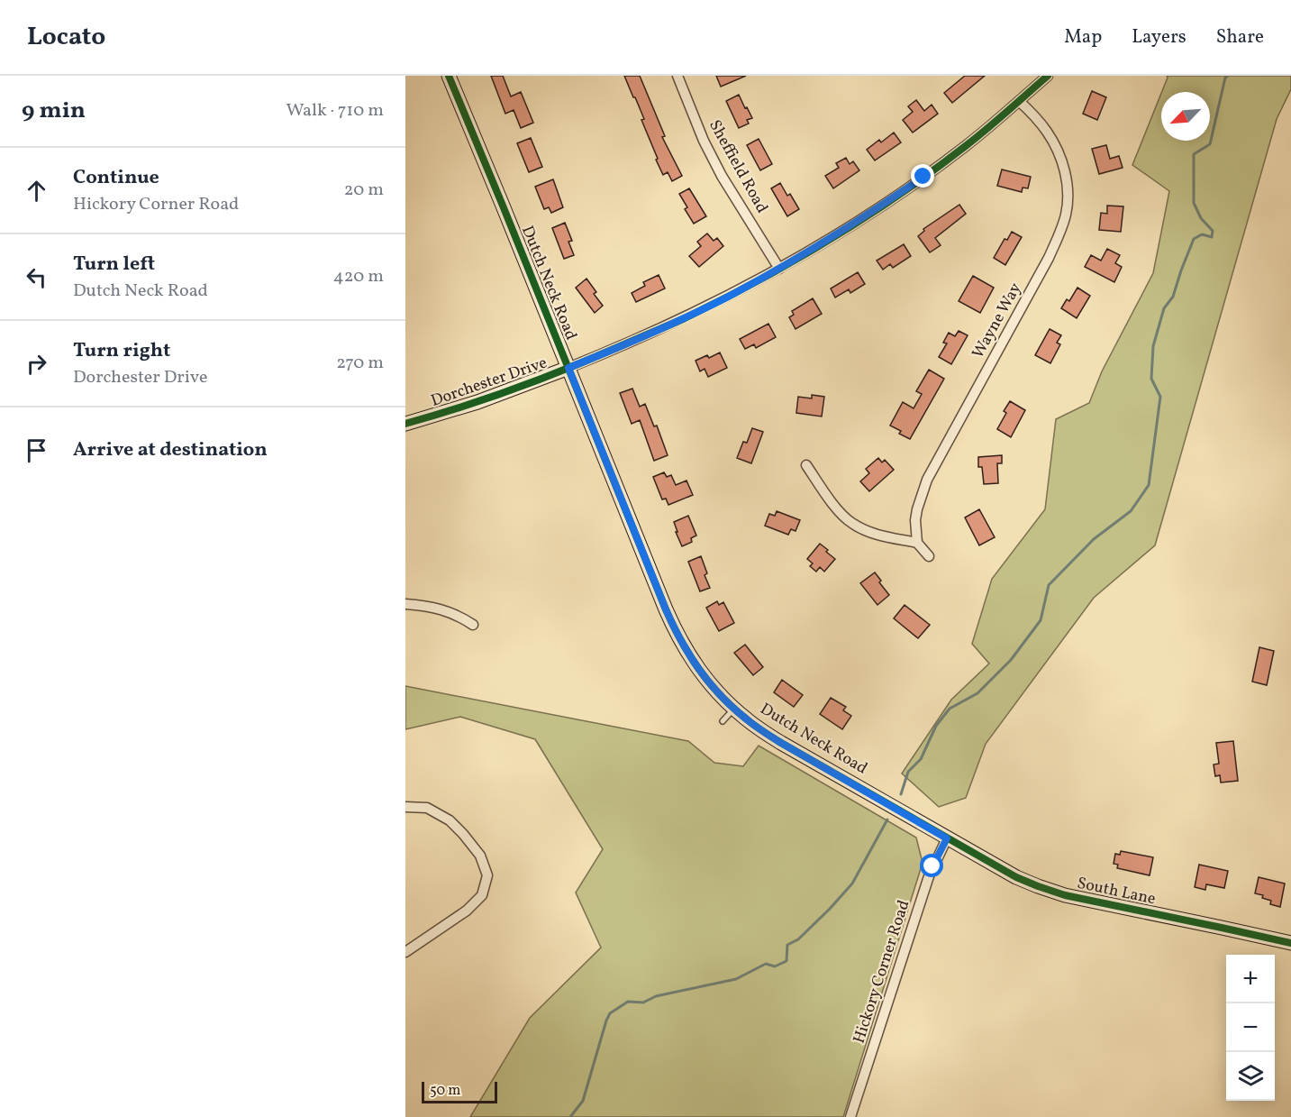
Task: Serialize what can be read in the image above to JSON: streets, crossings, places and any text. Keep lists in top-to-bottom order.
{
  "streets": {
    "street": [
      "Sheffield Road",
      "Dutch Neck Road",
      "Wayne Way",
      "Dorchester Drive",
      "South Lane",
      "Hickory Corner Road"
    ]
  },
  "crossings": [
    ["Sheffield Road", "Dorchester Drive"],
    ["Dutch Neck Road", "Dorchester Drive"],
    ["Dutch Neck Road", "South Lane"],
    ["Dutch Neck Road", "Hickory Corner Road"],
    ["Wayne Way", "Dorchester Drive"],
    ["South Lane", "Hickory Corner Road"]
  ],
  "scale_bar": "50 m",
  "north": "bottom left",
  "page": {
    "header": "Locato",
    "nav": ["Map", "Layers", "Share"],
    "heading": ["9 min", "Walk · 710 m"],
    "list": [
      ["Continue", "Hickory Corner Road", "20 m"],
      ["Turn left", "Dutch Neck Road", "420 m"],
      ["Turn right", "Dorchester Drive", "270 m"],
      "Arrive at destination"
    ],
    "map_buttons": ["+", "−"],
    "scale": "50 m"
  }
}
